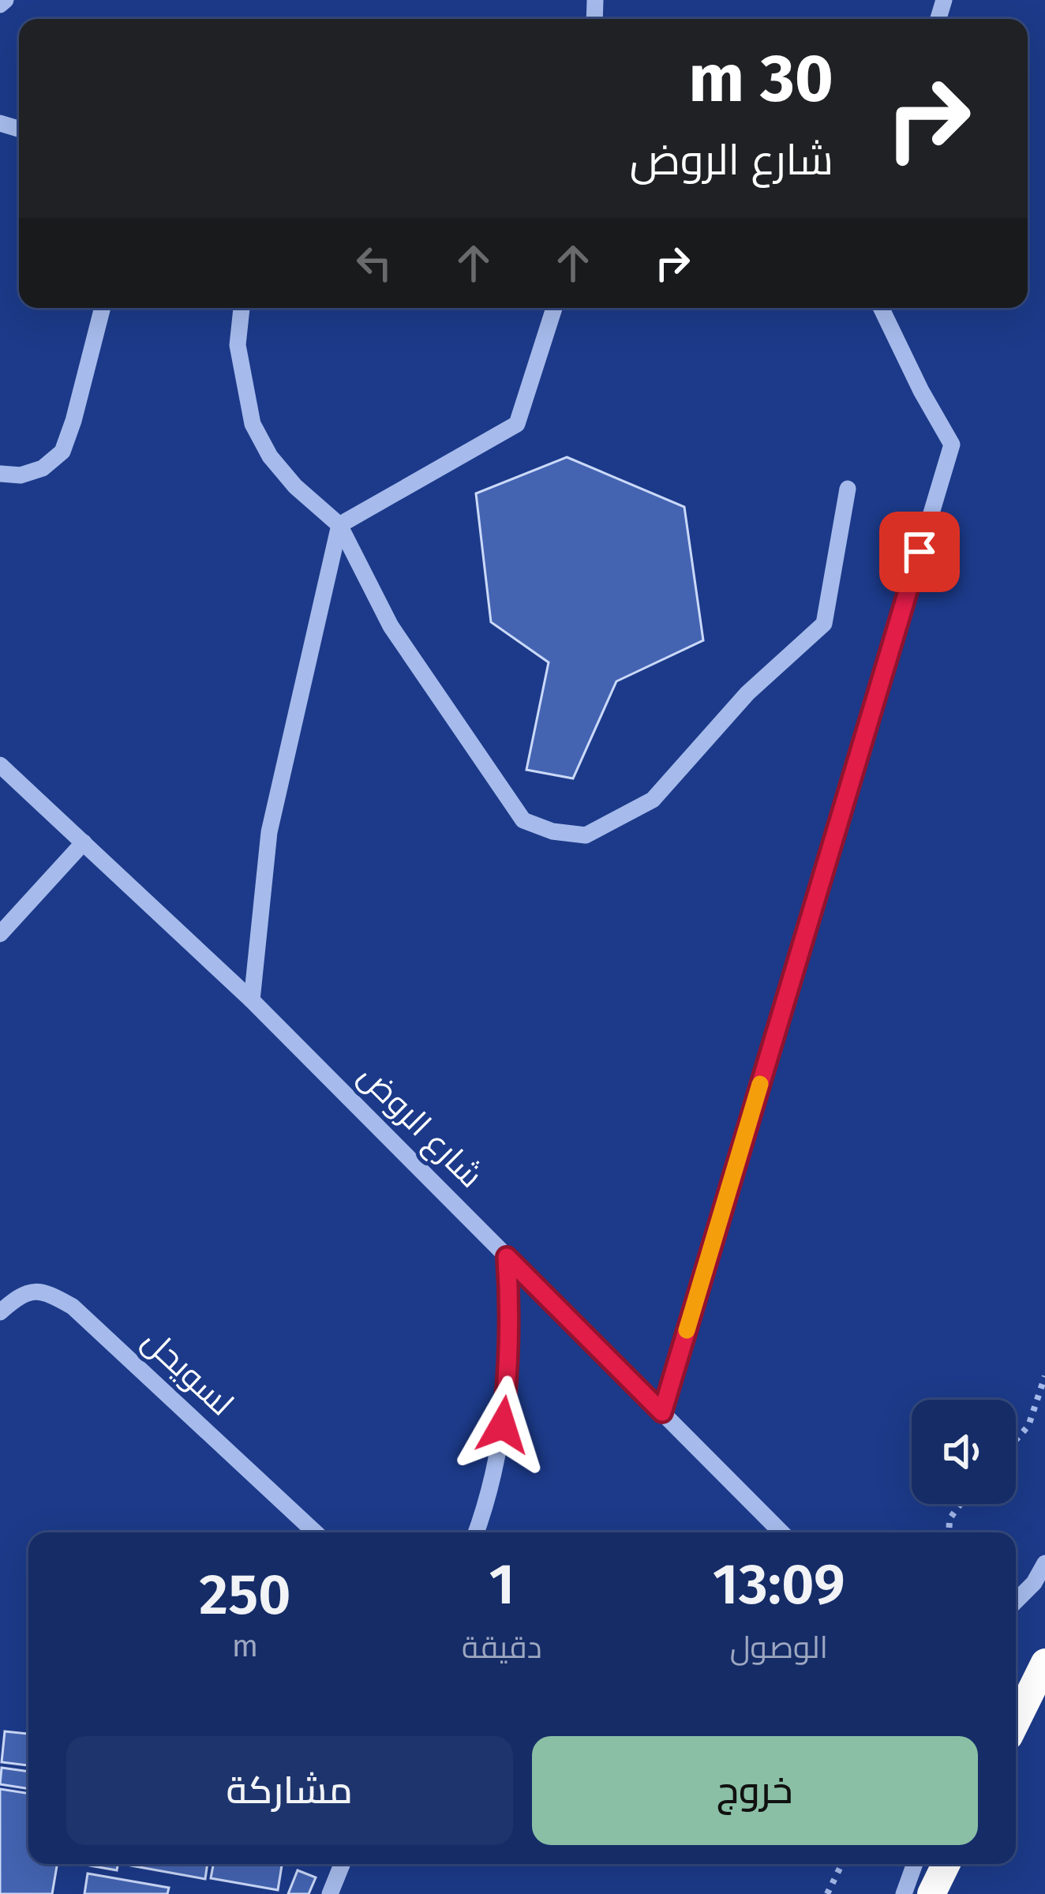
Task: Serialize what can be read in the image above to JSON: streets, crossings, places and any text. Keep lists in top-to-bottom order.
{
  "streets": {
    "street": ["شارع الروض", "لسويحل"]
  },
  "page": {
    "turn": ["30 m", "شارع الروض"],
    "eta": [
      "13:09",
      "الوصول",
      "1",
      "دقيقة",
      "250",
      "m"
    ],
    "buttons": ["خروج", "مشاركة"]
  }
}
